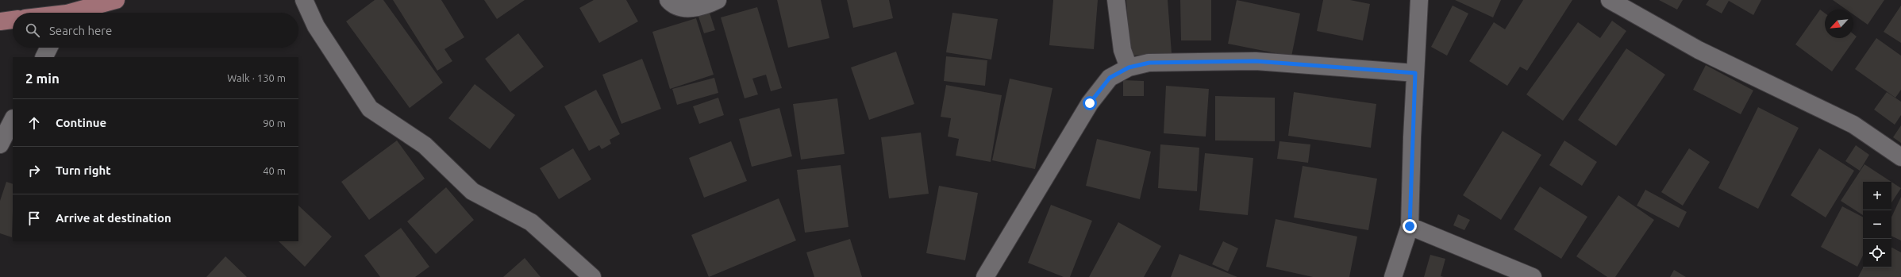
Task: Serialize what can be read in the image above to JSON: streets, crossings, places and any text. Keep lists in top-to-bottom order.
{
  "north": "bottom left",
  "page": {
    "search": "Search here",
    "heading": ["2 min", "Walk · 130 m"],
    "list": [
      ["Continue", "90 m"],
      ["Turn right", "40 m"],
      "Arrive at destination"
    ],
    "map_buttons": ["+", "−"]
  }
}
